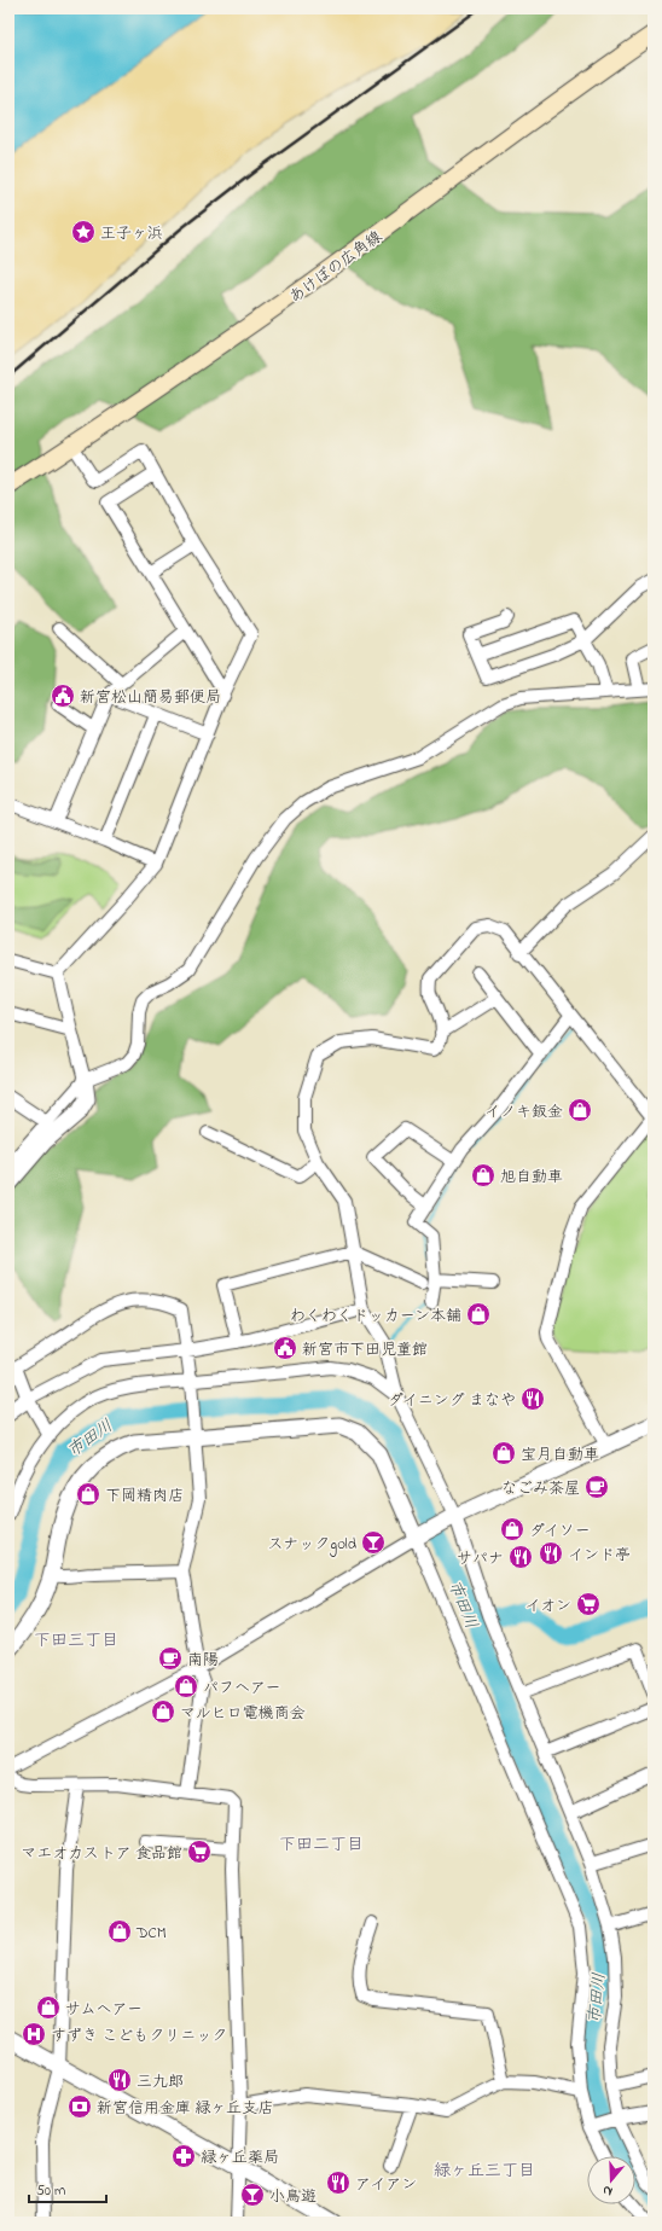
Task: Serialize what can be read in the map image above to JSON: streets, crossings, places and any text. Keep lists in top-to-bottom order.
{
  "streets": {
    "main road": ["あけぼの広角線"]
  },
  "districts": ["下田三丁目", "下田二丁目", "緑ヶ丘三丁目"],
  "water": ["市田川"],
  "places": {
    "place": ["王子ヶ浜"],
    "public building": ["新宮松山簡易郵便局", "新宮市下田児童館"],
    "shop": [
      "イノキ鈑金",
      "旭自動車",
      "わくわくドッカーン本舗",
      "宝月自動車",
      "下岡精肉店",
      "ダイソー",
      "パフヘアー",
      "マルヒロ電機商会",
      "DCM",
      "サムヘアー"
    ],
    "restaurant": [
      "ダイニング まなや",
      "インド亭",
      "サパナ",
      "三九郎",
      "アイアン"
    ],
    "cafe": ["なごみ茶屋", "南陽"],
    "bar": ["スナックgold", "小鳥遊"],
    "supermarket": ["イオン", "マエオカストア 食品館"],
    "hospital": ["すずき こどもクリニック"],
    "bank": ["新宮信用金庫 緑ヶ丘支店"],
    "pharmacy": ["緑ヶ丘薬局"]
  },
  "scale_bar": "50 m",
  "north": "bottom"
}
